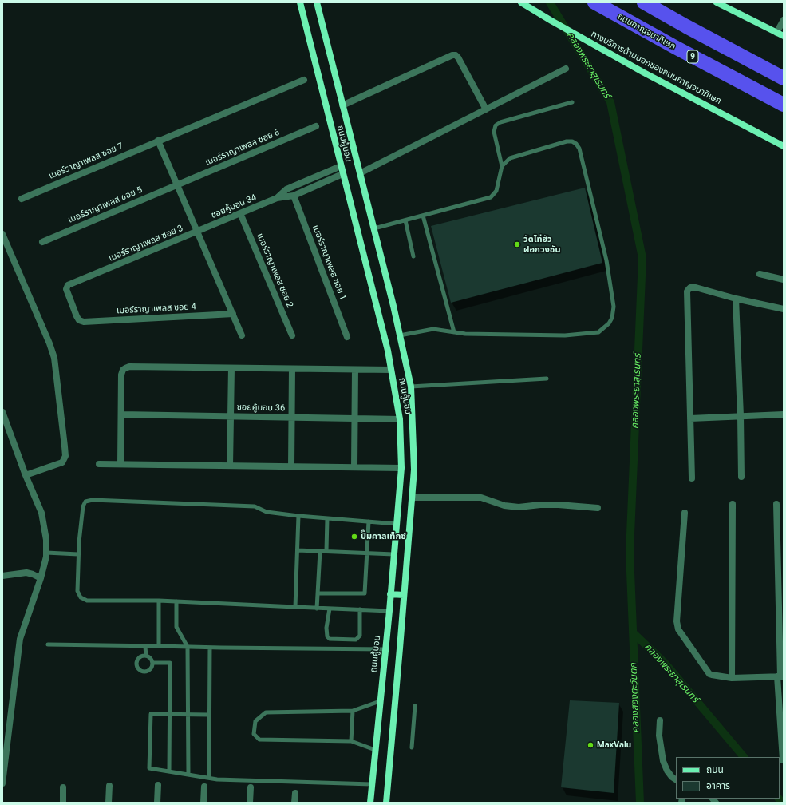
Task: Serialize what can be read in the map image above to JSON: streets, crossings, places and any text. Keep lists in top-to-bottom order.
{
  "streets": {
    "highway": ["ถนนกาญจนาภิเษก", "9"],
    "main road": ["ทางบริการด้านนอกของถนนกาญจนาภิเษก", "ถนนคู้บอน"],
    "street": [
      "เมอร์ราญาเพลส ซอย 6",
      "เมอร์ราญาเพลส ซอย 7",
      "เมอร์ราญาเพลส ซอย 5",
      "ซอยคู้บอน 34",
      "เมอร์ราญาเพลส ซอย 3",
      "เมอร์ราญาเพลส ซอย 1",
      "เมอร์ราญาเพลส ซอย 2",
      "เมอร์ราญาเพลส ซอย 4",
      "ซอยคู้บอน 36"
    ]
  },
  "crossings": [
    ["ถนนคู้บอน", "ซอยคู้บอน 34"],
    ["ถนนคู้บอน", "ซอยคู้บอน 36"],
    ["เมอร์ราญาเพลส ซอย 6", "เมอร์ราญาเพลส ซอย 5"],
    ["ซอยคู้บอน 34", "เมอร์ราญาเพลส ซอย 3"],
    ["ซอยคู้บอน 34", "เมอร์ราญาเพลส ซอย 1"],
    ["ซอยคู้บอน 34", "เมอร์ราญาเพลส ซอย 2"],
    ["เมอร์ราญาเพลส ซอย 3", "เมอร์ราญาเพลส ซอย 4"]
  ],
  "water": ["คลองพระยาสุเรนทร์", "คลองสองตะวันตก"],
  "places": ["วัดไท่ฮัว ฝอกวงซัน", "ปั๊มคาลเท็กซ์", "MaxValu"],
  "legend": ["ถนน", "อาคาร"]
}
